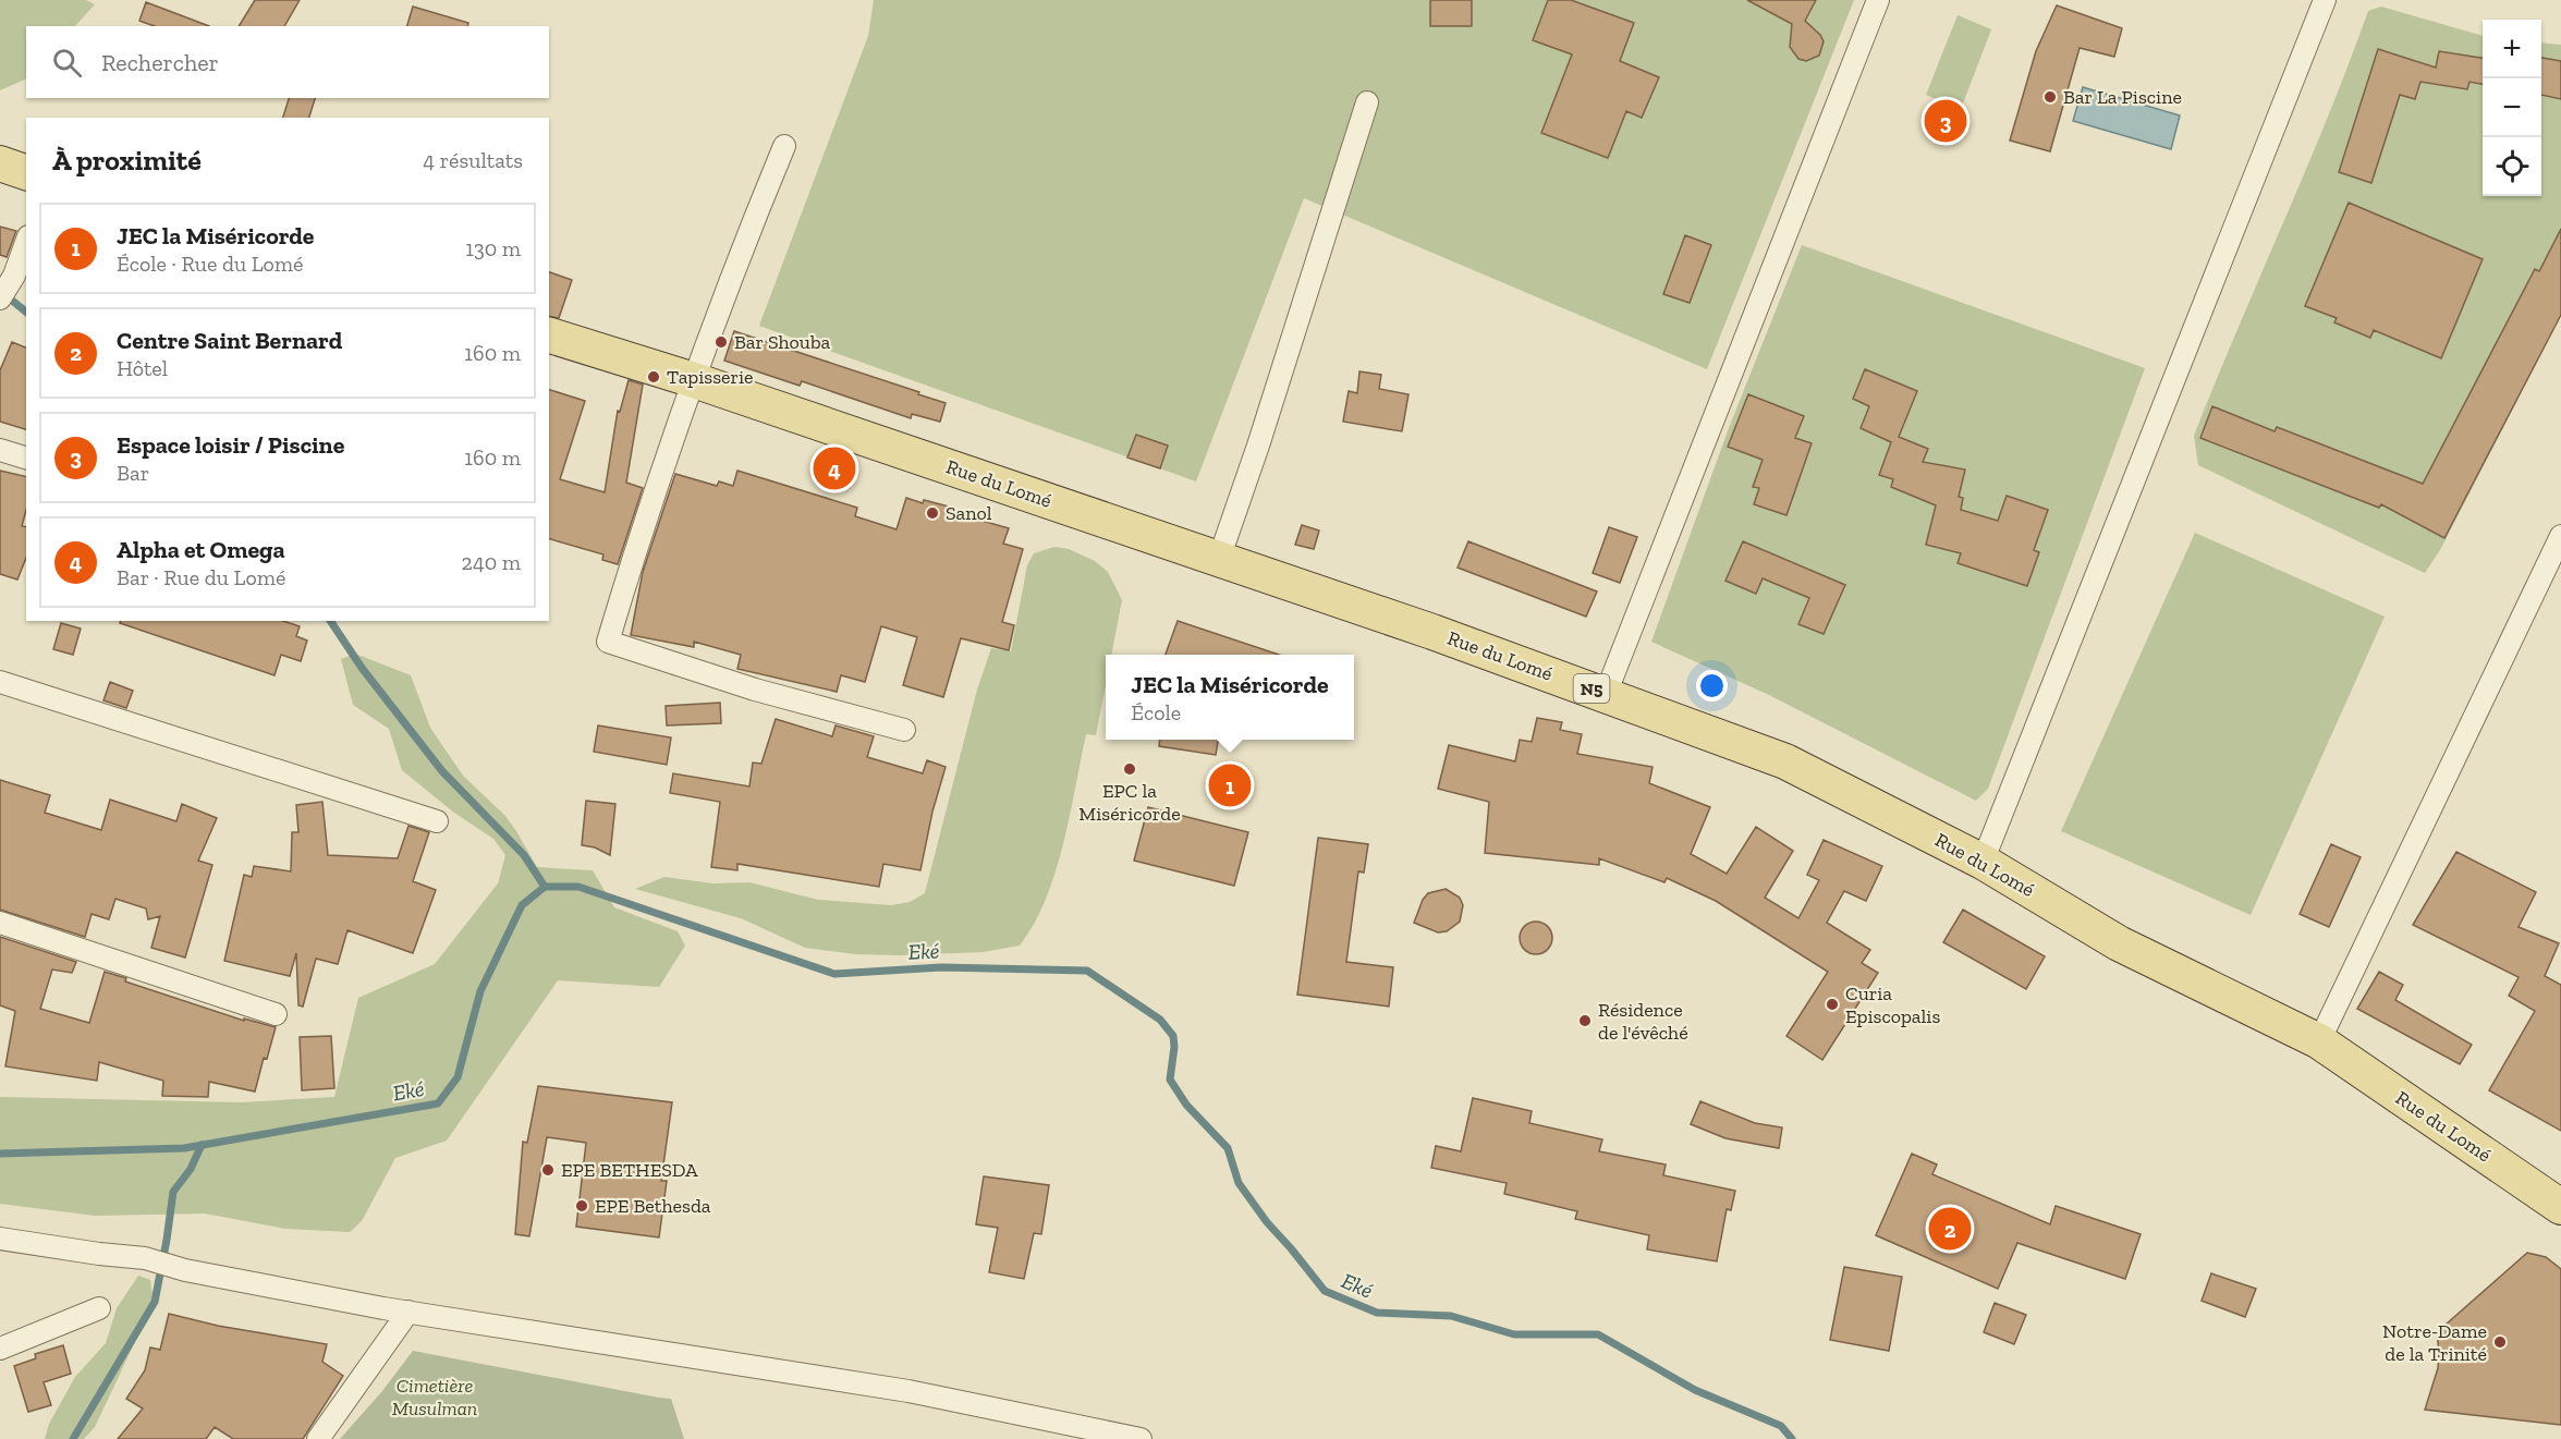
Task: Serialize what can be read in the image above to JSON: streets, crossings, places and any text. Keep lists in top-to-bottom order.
{
  "streets": {
    "main road": ["Rue du Lomé", "N5"]
  },
  "water": ["Eké"],
  "parks": ["Cimetière Musulman"],
  "places": [
    "Bar La Piscine",
    "Bar Shouba",
    "Tapisserie",
    "Sanol",
    "EPC la Miséricorde",
    "Curia Episcopalis",
    "Résidence de l'évêché",
    "EPE BETHESDA",
    "EPE Bethesda",
    "Notre-Dame de la Trinité"
  ],
  "page": {
    "map_buttons": ["+", "−"],
    "search": "Rechercher",
    "pins": [
      "3",
      "4",
      "1",
      "2"
    ],
    "heading": ["À proximité", "4 résultats"],
    "list": [
      {
        "mark": "1",
        "name": "JEC la Miséricorde",
        "note": "École · Rue du Lomé",
        "value": "130 m"
      },
      {
        "mark": "2",
        "name": "Centre Saint Bernard",
        "note": "Hôtel",
        "value": "160 m"
      },
      {
        "mark": "3",
        "name": "Espace loisir / Piscine",
        "note": "Bar",
        "value": "160 m"
      },
      {
        "mark": "4",
        "name": "Alpha et Omega",
        "note": "Bar · Rue du Lomé",
        "value": "240 m"
      }
    ],
    "popup": ["JEC la Miséricorde", "École"]
  }
}
